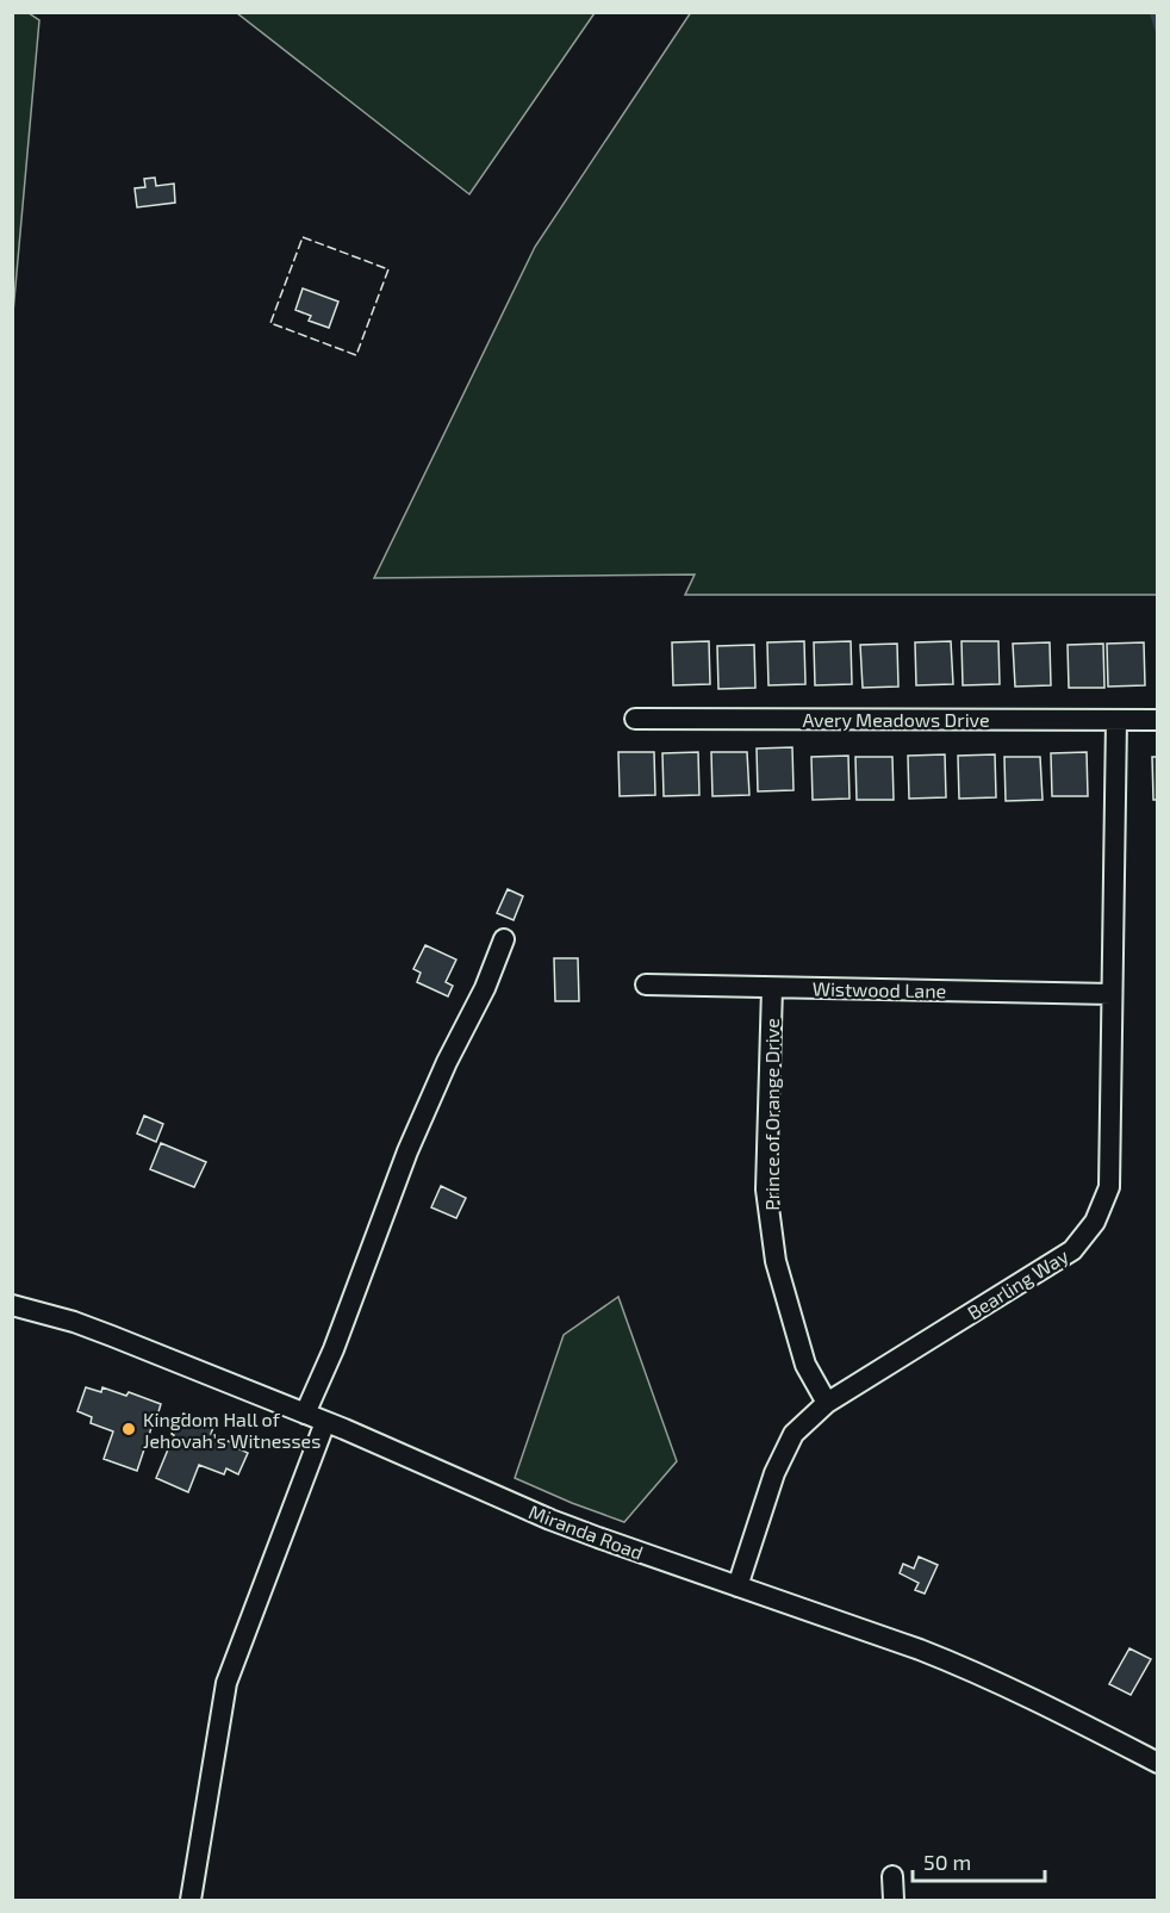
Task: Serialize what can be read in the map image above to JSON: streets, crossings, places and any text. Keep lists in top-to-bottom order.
{
  "streets": {
    "street": [
      "Avery Meadows Drive",
      "Wistwood Lane",
      "Prince of Orange Drive",
      "Bearling Way",
      "Miranda Road"
    ]
  },
  "crossings": [
    ["Avery Meadows Drive", "Bearling Way"],
    ["Wistwood Lane", "Prince of Orange Drive"],
    ["Wistwood Lane", "Bearling Way"],
    ["Prince of Orange Drive", "Bearling Way"],
    ["Bearling Way", "Miranda Road"]
  ],
  "places": ["Kingdom Hall of Jehovah’s Witnesses"],
  "scale_bar": "50 m"
}
